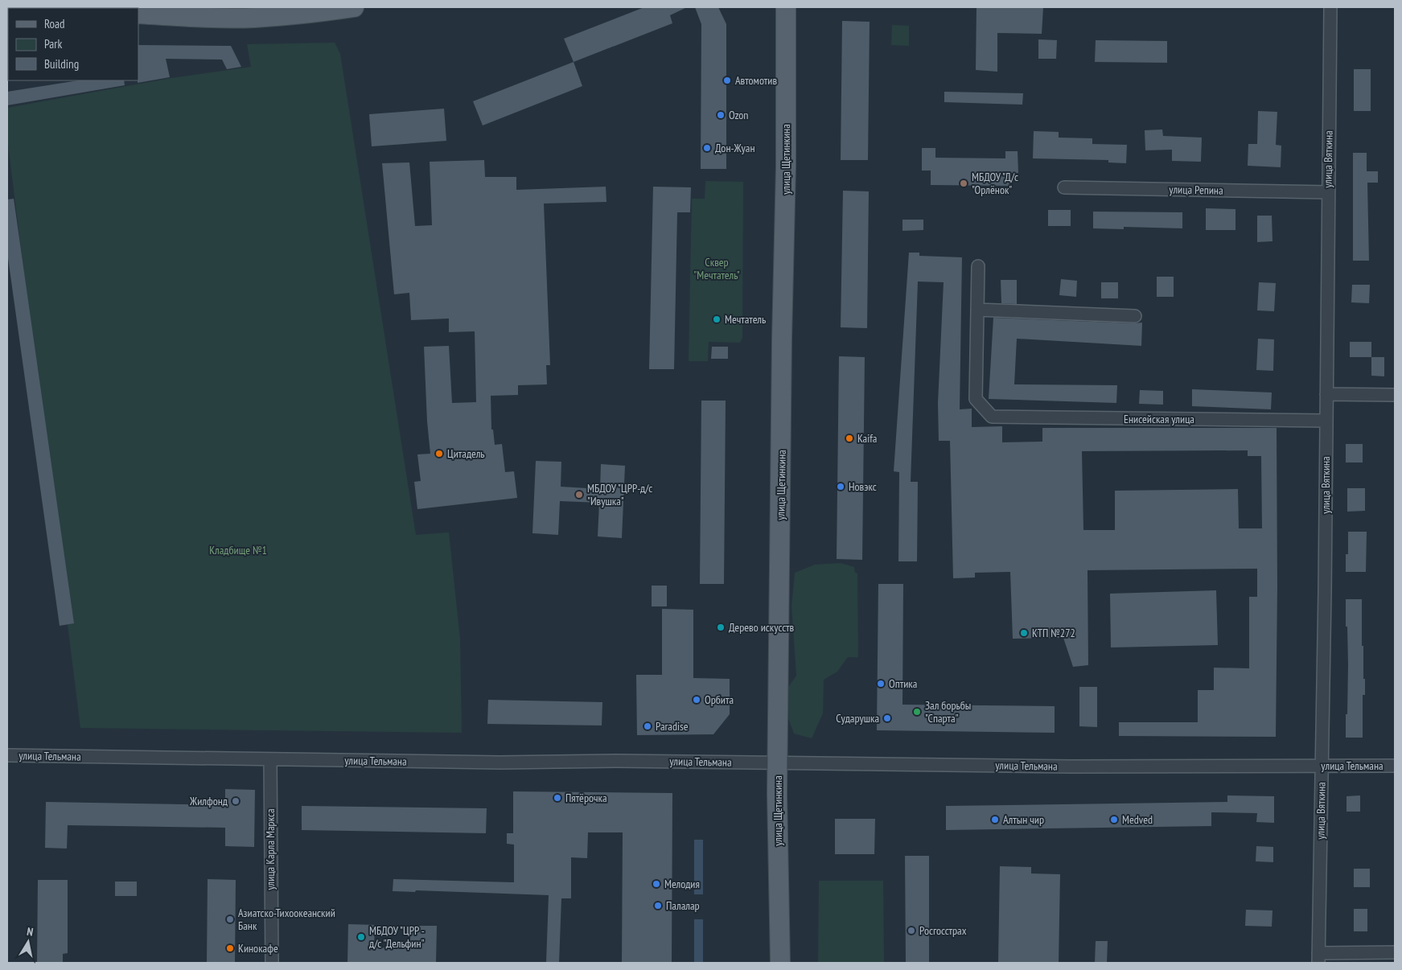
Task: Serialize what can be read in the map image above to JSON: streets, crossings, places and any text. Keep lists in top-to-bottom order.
{
  "streets": {
    "main road": ["улица Щетинкина"],
    "street": [
      "улица Вяткина",
      "улица Репина",
      "Енисейская улица",
      "улица Тельмана",
      "улица Карла Маркса"
    ]
  },
  "crossings": [
    ["улица Щетинкина", "улица Тельмана"],
    ["улица Вяткина", "улица Репина"],
    ["улица Вяткина", "Енисейская улица"],
    ["улица Вяткина", "улица Тельмана"],
    ["улица Тельмана", "улица Карла Маркса"]
  ],
  "parks": ["Сквер \"Мечтатель\"", "Кладбище №1"],
  "places": [
    "Автомотив",
    "Ozon",
    "Дон-Жуан",
    "МБДОУ \"Д/с \"Орлёнок\"",
    "Мечтатель",
    "Kaifa",
    "Цитадель",
    "Новэкс",
    "МБДОУ \"ЦРР-д/с \"Ивушка\"",
    "Дерево искусств",
    "КТП №272",
    "Оптика",
    "Орбита",
    "Зал борьбы \"Спарта\"",
    "Сударушка",
    "Paradise",
    "Пятёрочка",
    "Жилфонд",
    "Алтын чир",
    "Medved",
    "Мелодия",
    "Палалар",
    "Азиатско-Тихоокеанский Банк",
    "Росгосстрах",
    "МБДОУ \"ЦРР - д/с \"Дельфин\"",
    "Кинокафе"
  ],
  "legend": ["Road", "Park", "Building"],
  "north": "top"
}
